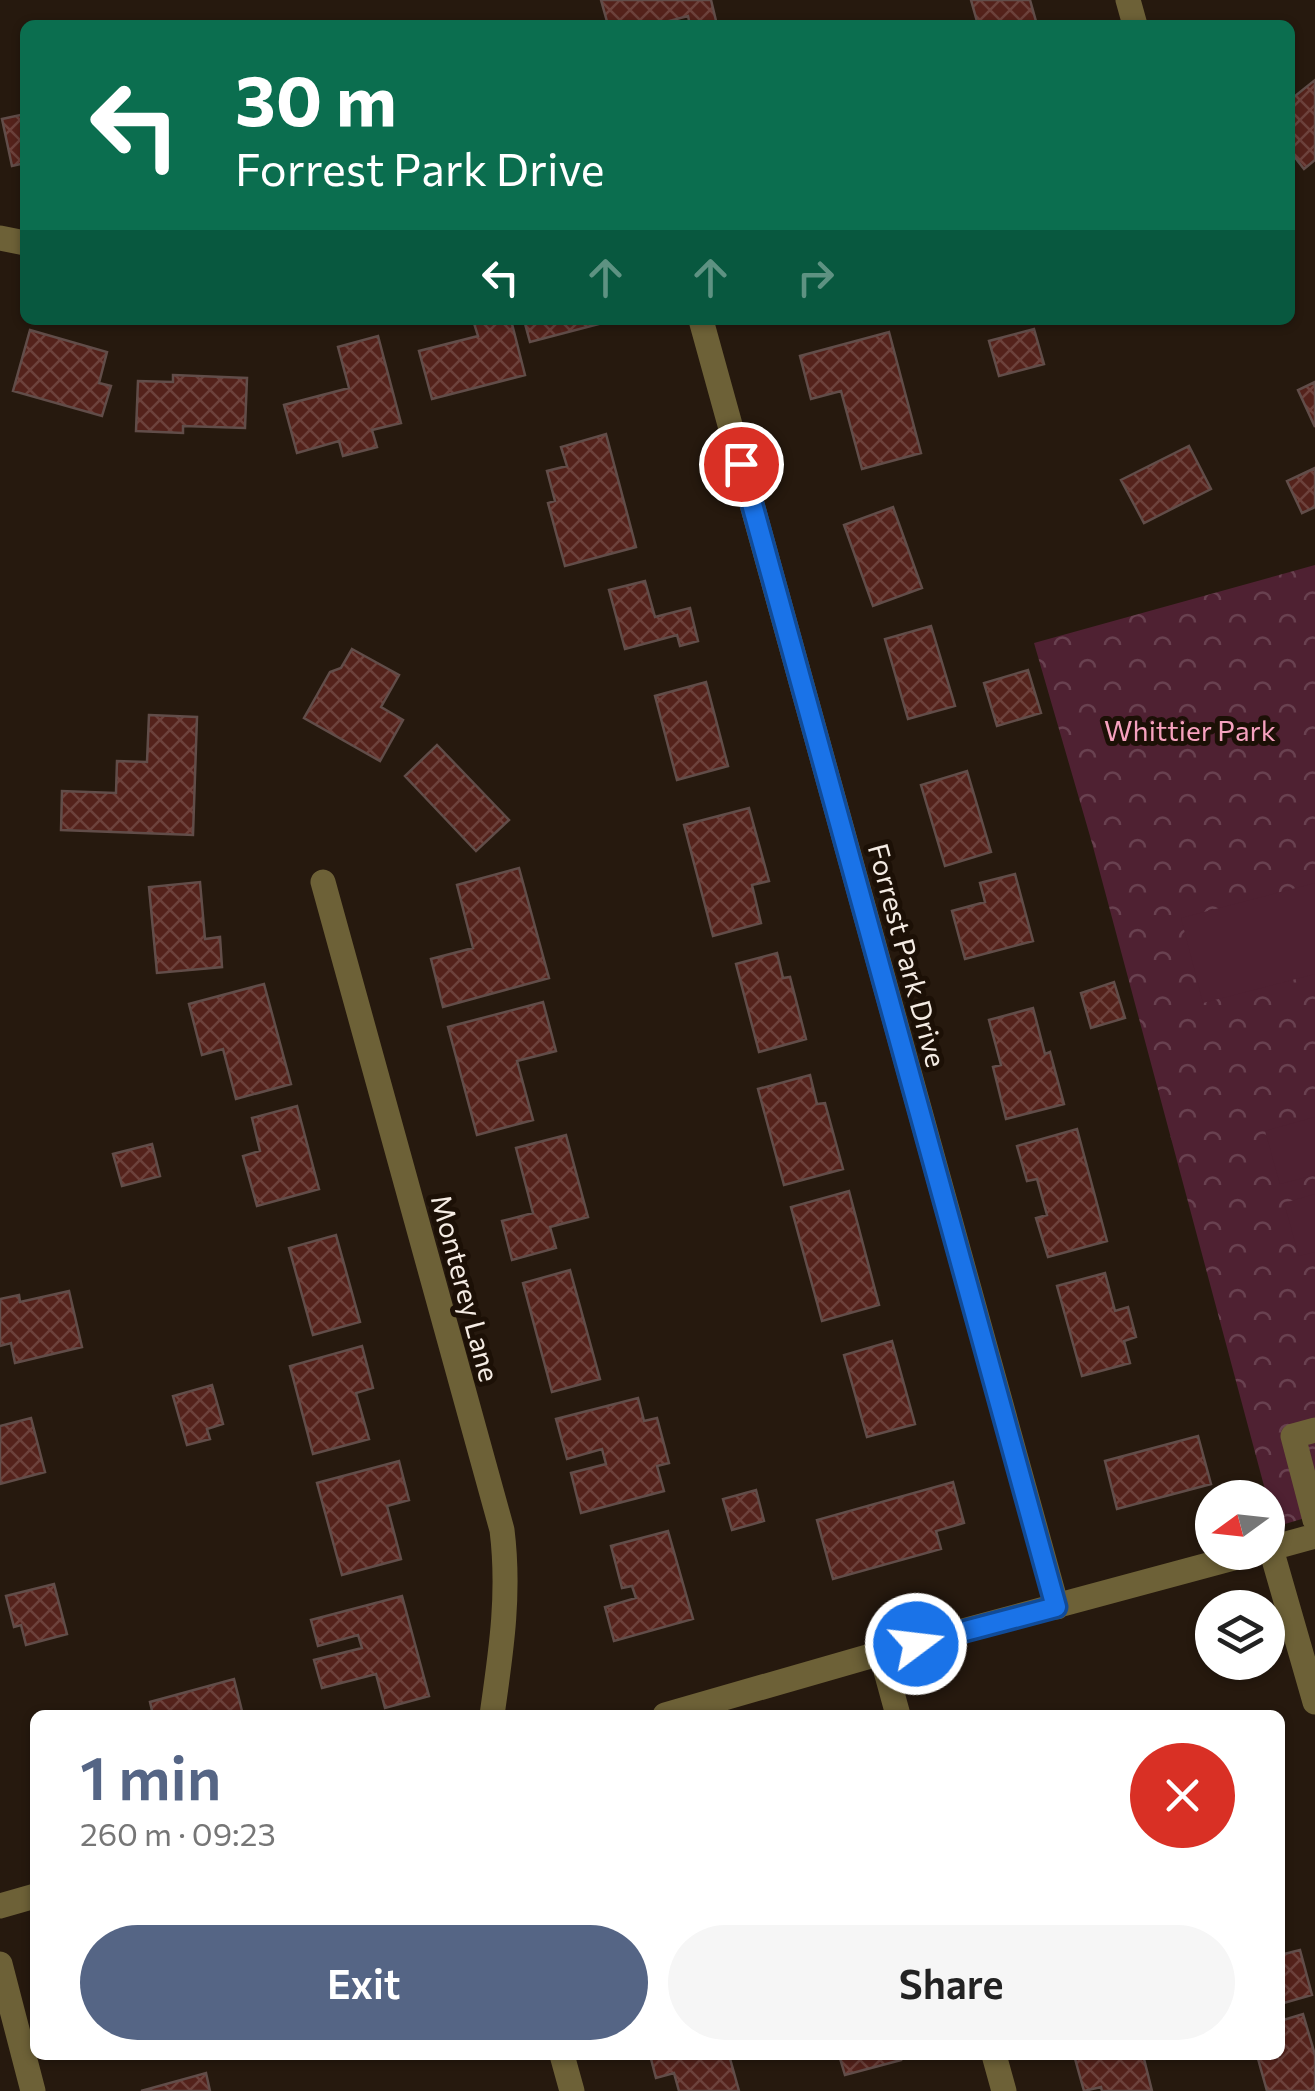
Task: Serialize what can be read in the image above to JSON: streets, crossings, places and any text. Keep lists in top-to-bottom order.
{
  "streets": {
    "street": ["Forrest Park Drive", "Monterey Lane"]
  },
  "parks": ["Whittier Park"],
  "north": "left",
  "page": {
    "turn": ["30 m", "Forrest Park Drive"],
    "heading": ["1 min", "260 m · 09:23"],
    "buttons": ["Exit", "Share"]
  }
}
